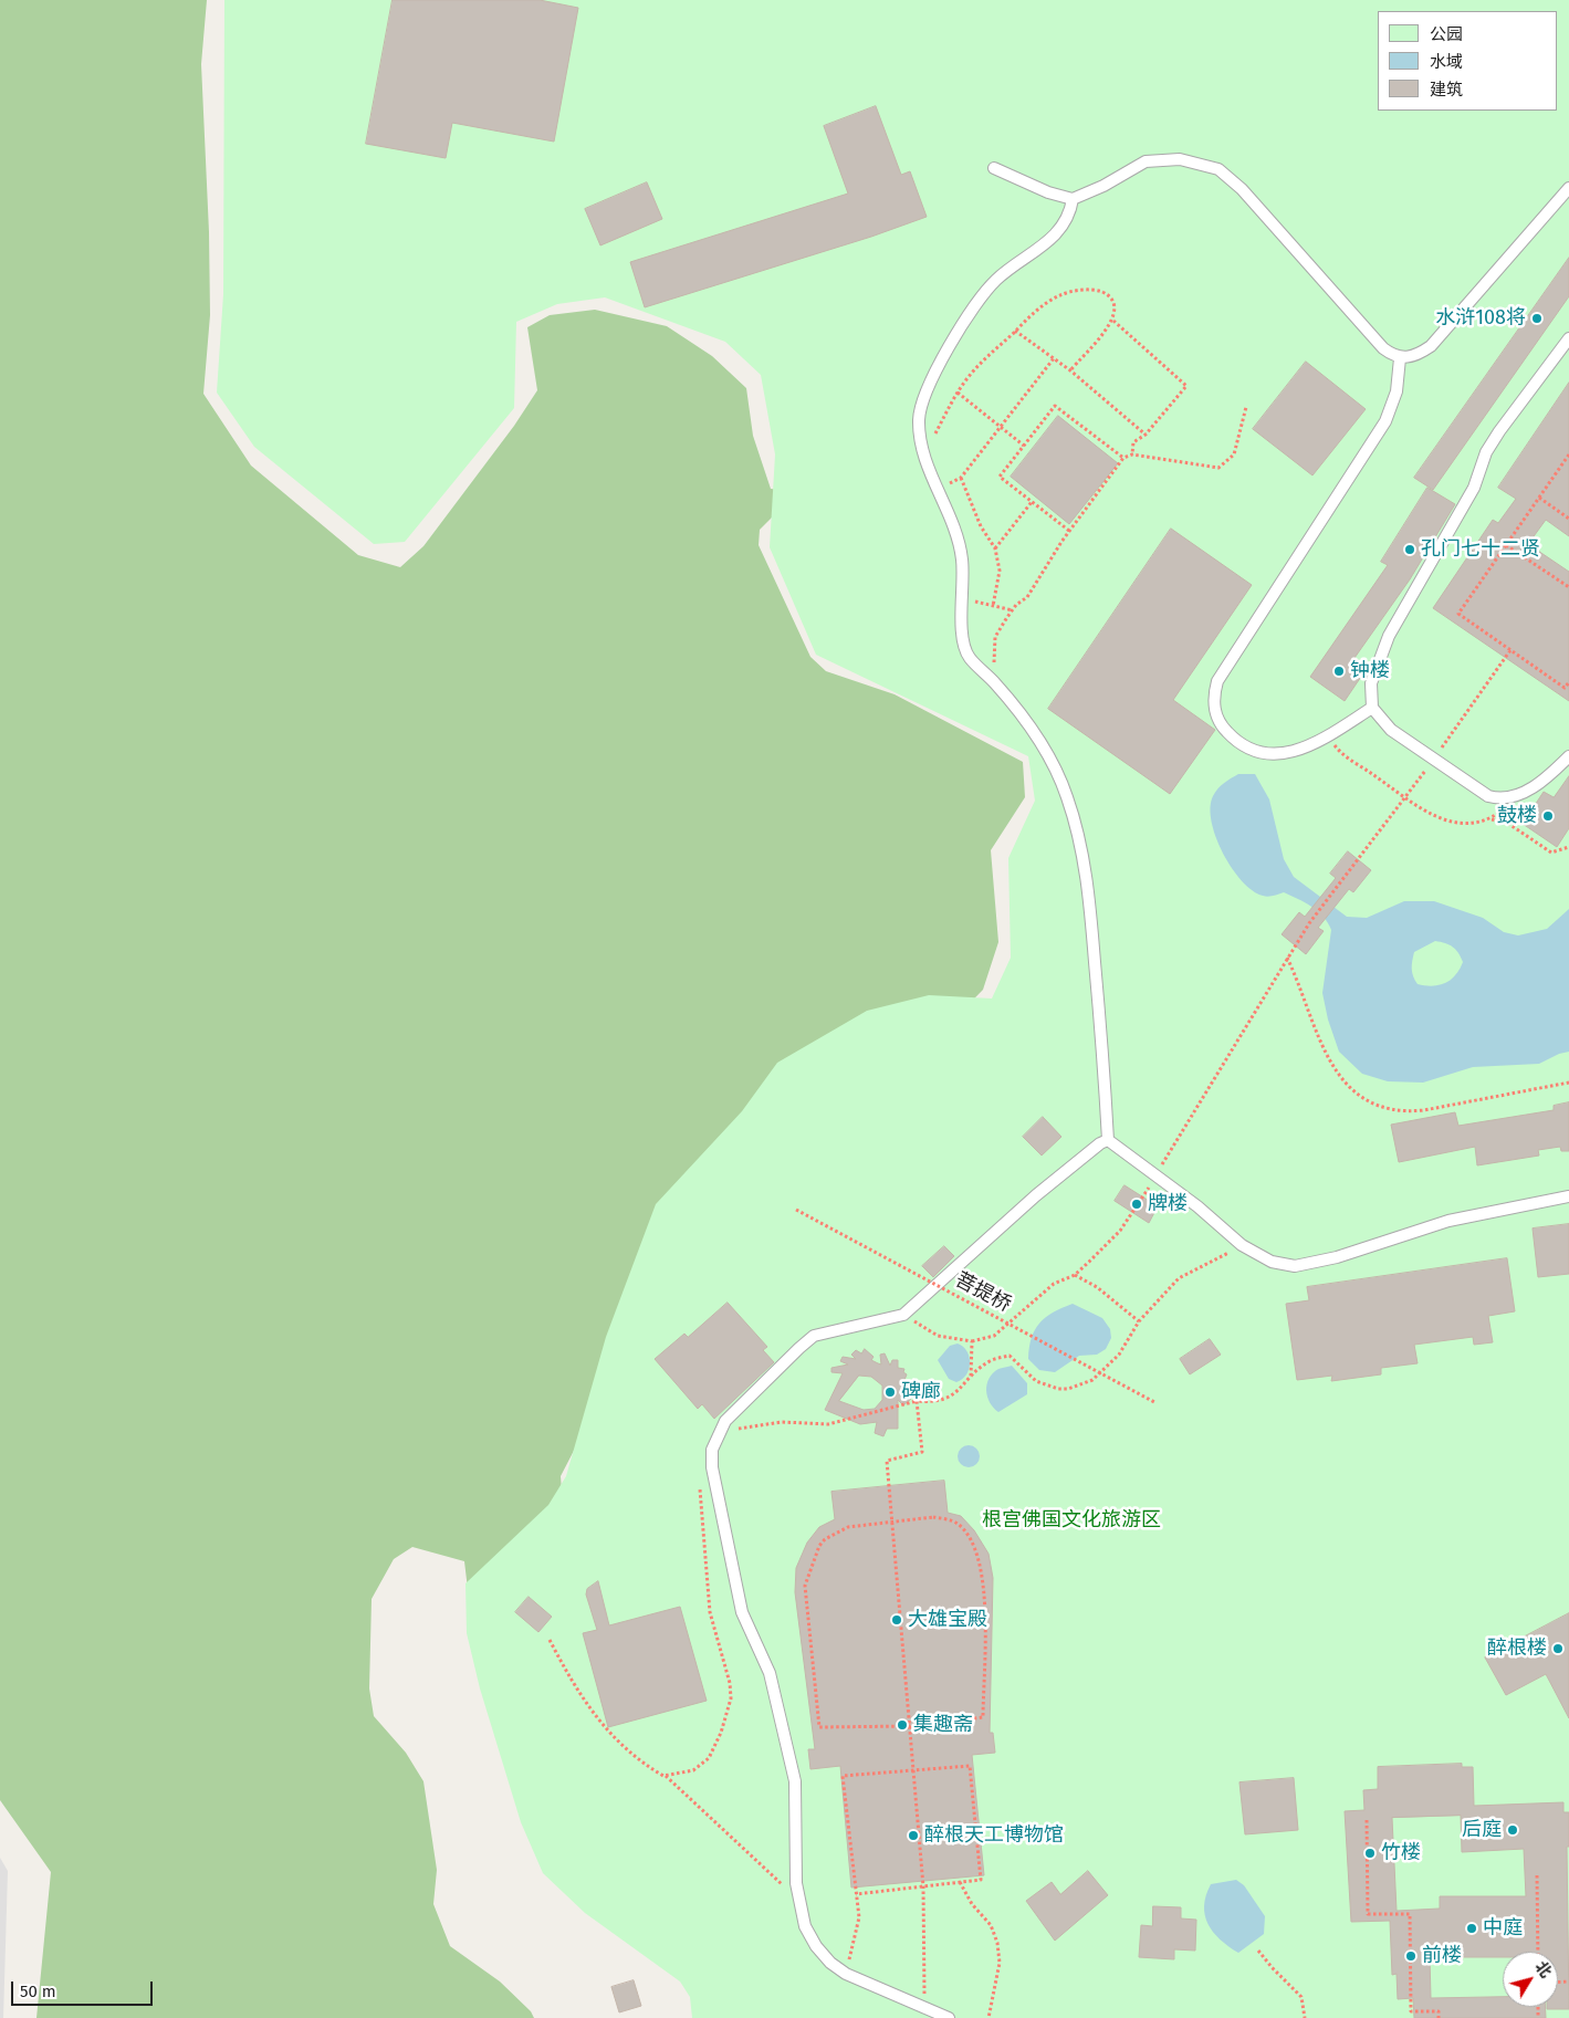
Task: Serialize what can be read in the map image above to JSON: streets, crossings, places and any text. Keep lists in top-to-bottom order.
{
  "streets": {
    "path": ["菩提桥"]
  },
  "parks": ["根宫佛国文化旅游区"],
  "places": [
    "水浒108将",
    "孔门七十二贤",
    "钟楼",
    "鼓楼",
    "牌楼",
    "碑廊",
    "大雄宝殿",
    "醉根楼",
    "集趣斋",
    "后庭",
    "醉根天工博物馆",
    "竹楼",
    "中庭",
    "前楼"
  ],
  "legend": ["公园", "水域", "建筑"],
  "scale_bar": "50 m",
  "north": "top right"
}
